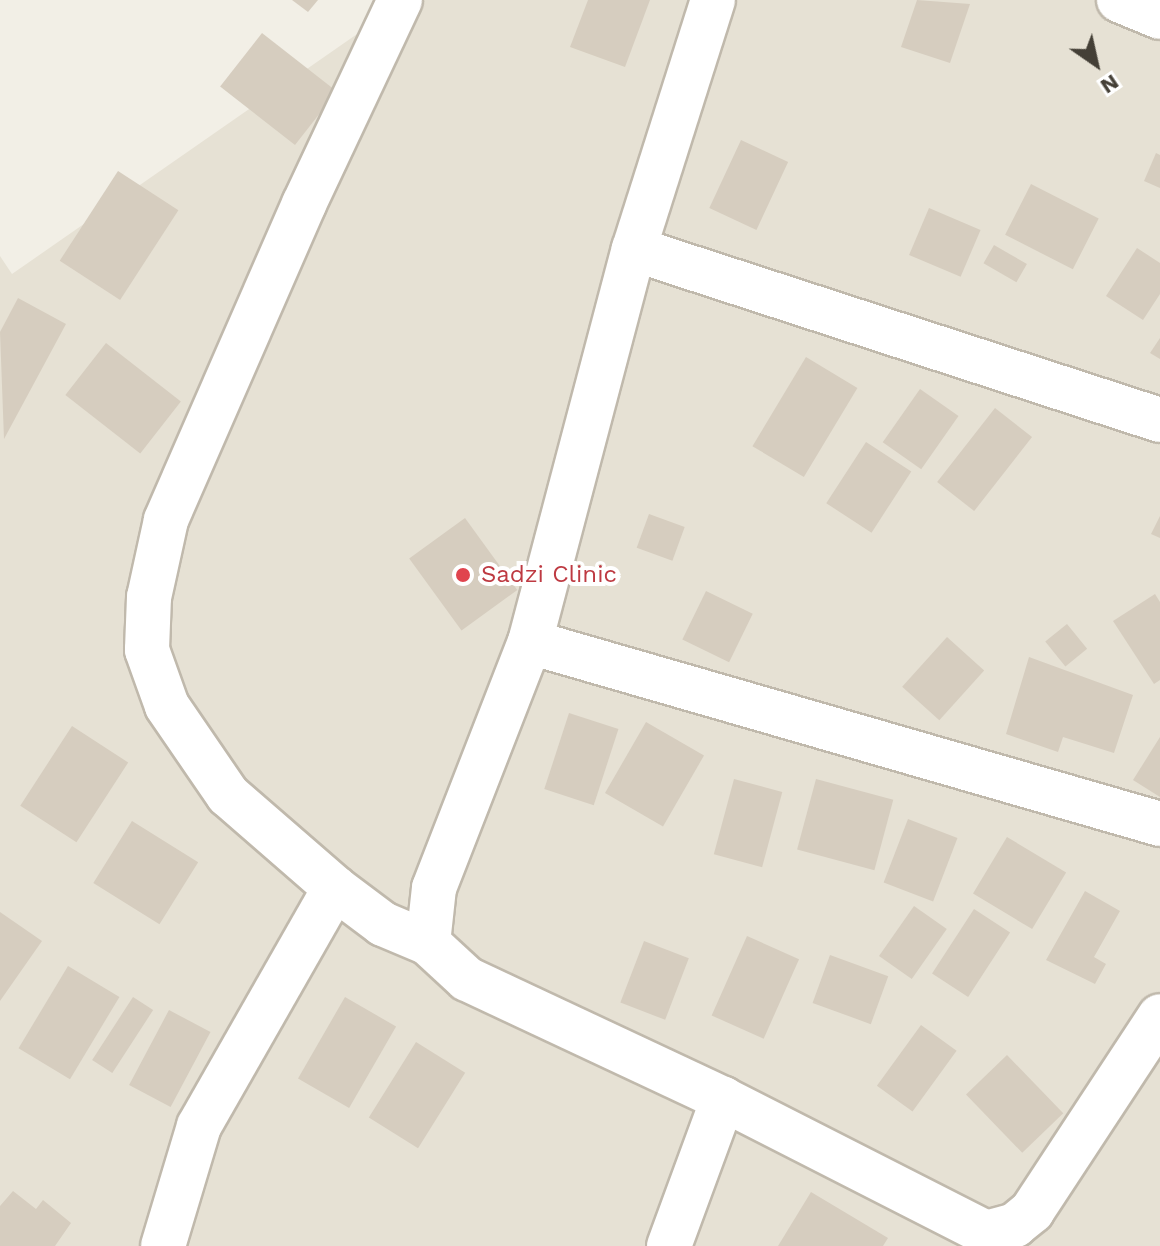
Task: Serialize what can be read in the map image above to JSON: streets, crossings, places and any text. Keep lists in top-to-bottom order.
{
  "places": ["Sadzi Clinic"],
  "north": "bottom right"
}
